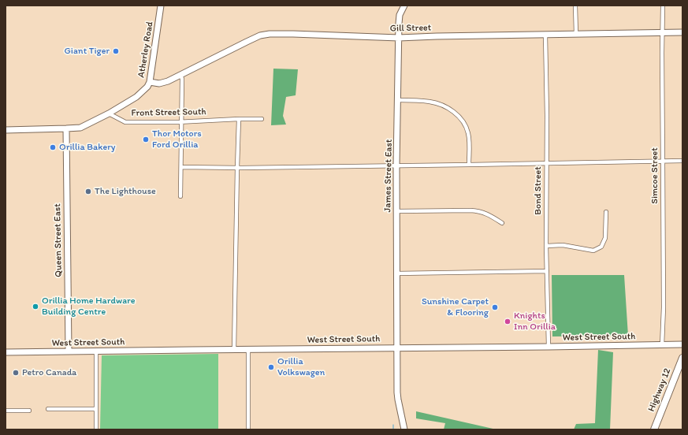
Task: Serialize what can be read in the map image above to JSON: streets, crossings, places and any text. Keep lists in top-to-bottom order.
{
  "streets": {
    "highway": ["Highway 12"],
    "street": [
      "Gill Street",
      "Atherley Road",
      "Front Street South",
      "James Street East",
      "Simcoe Street",
      "Bond Street",
      "Queen Street East",
      "West Street South"
    ]
  },
  "crossings": [
    ["Gill Street", "Atherley Road"],
    ["Gill Street", "James Street East"],
    ["Gill Street", "Simcoe Street"],
    ["Gill Street", "Bond Street"],
    ["Atherley Road", "Front Street South"],
    ["James Street East", "West Street South"],
    ["Simcoe Street", "West Street South"],
    ["Bond Street", "West Street South"],
    ["Queen Street East", "West Street South"]
  ],
  "places": [
    "Giant Tiger",
    "Thor Motors Ford Orillia",
    "Orillia Bakery",
    "The Lighthouse",
    "Orillia Home Hardware Building Centre",
    "Sunshine Carpet & Flooring",
    "Knights Inn Orillia",
    "Orillia Volkswagen",
    "Petro Canada"
  ]
}
